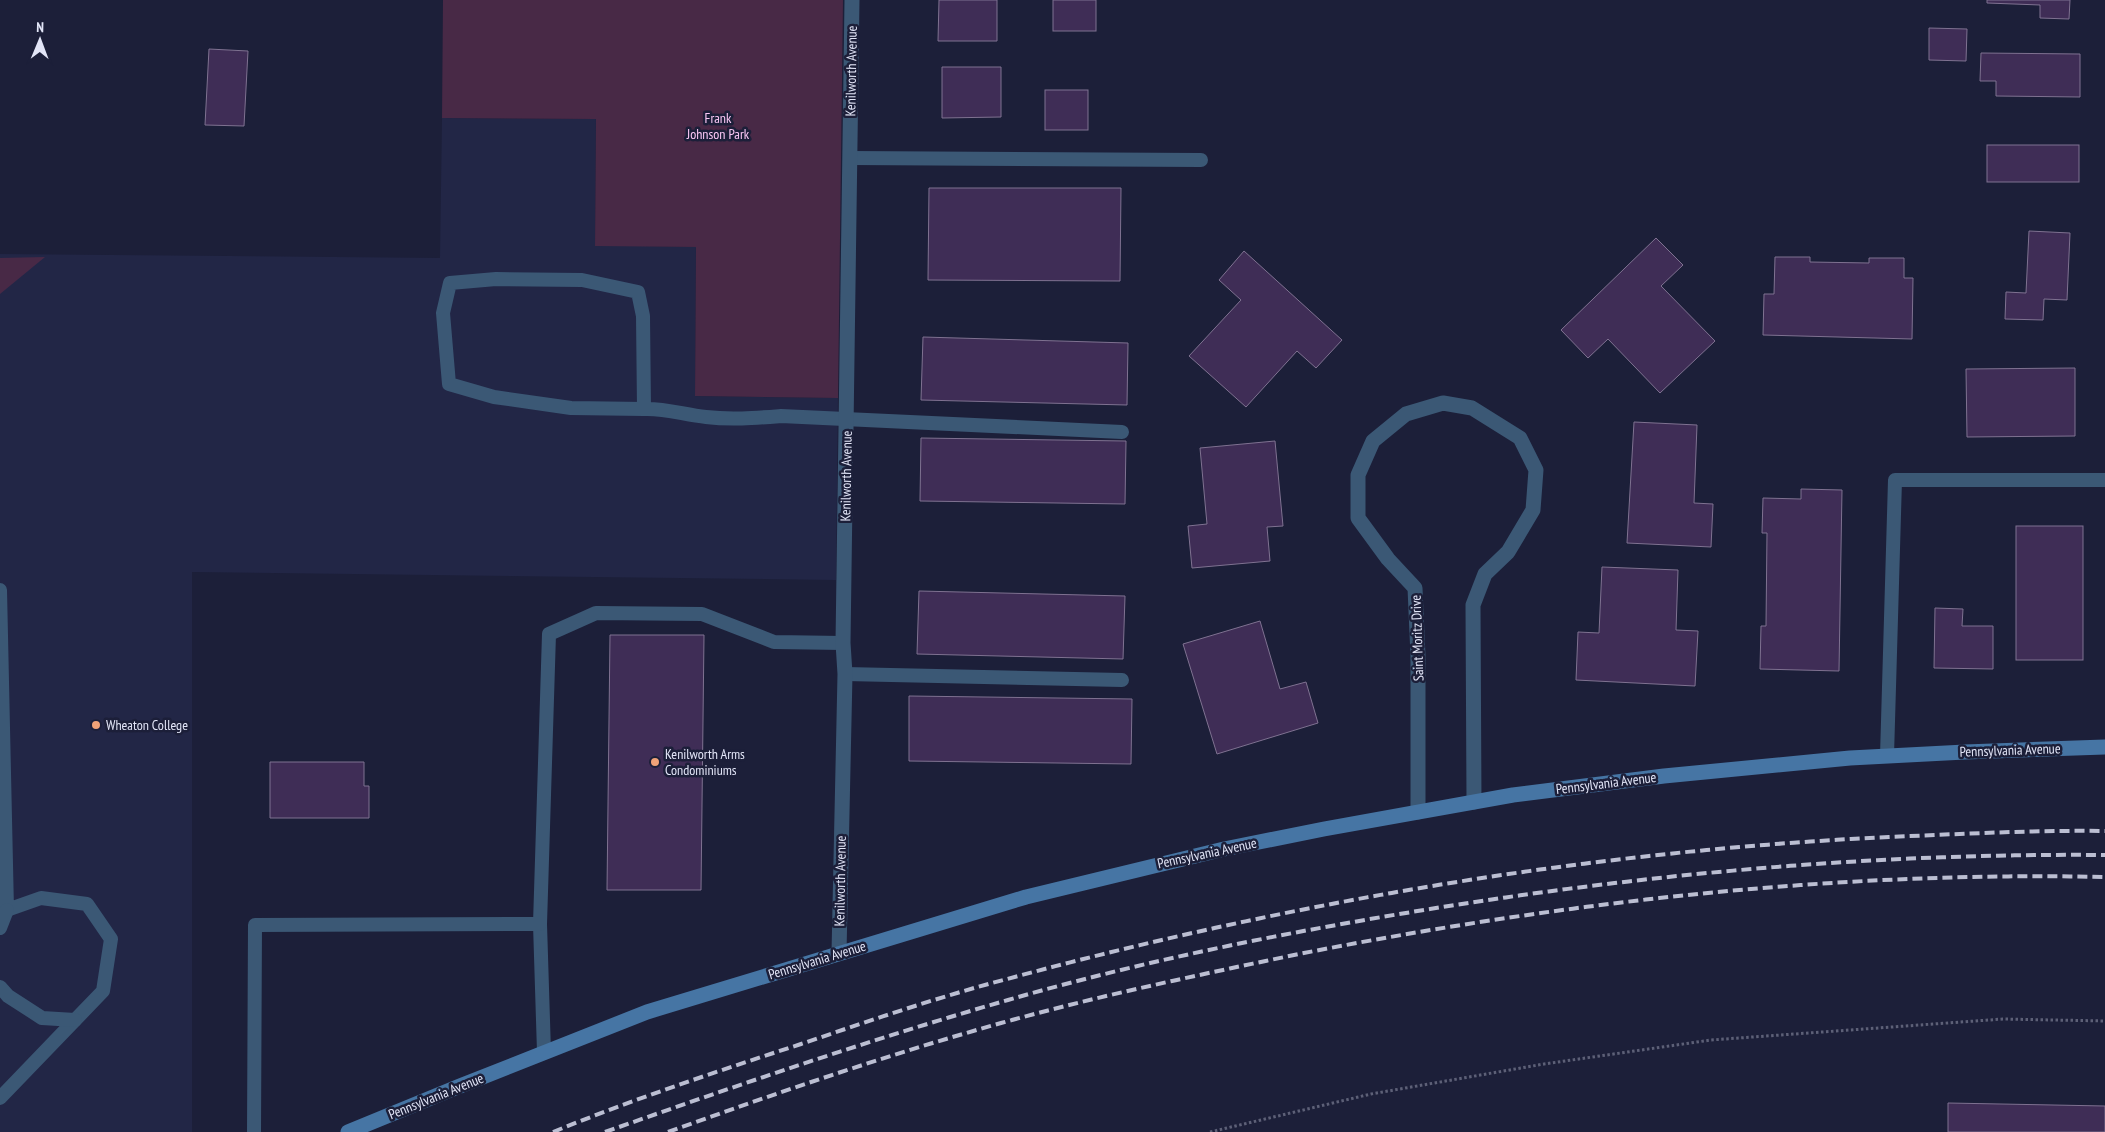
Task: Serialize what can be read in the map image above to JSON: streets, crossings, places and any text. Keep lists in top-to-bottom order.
{
  "streets": {
    "street": ["Kenilworth Avenue", "Saint Moritz Drive", "Pennsylvania Avenue"]
  },
  "crossings": [
    ["Kenilworth Avenue", "Pennsylvania Avenue"],
    ["Saint Moritz Drive", "Pennsylvania Avenue"]
  ],
  "parks": ["Frank Johnson Park"],
  "places": ["Wheaton College", "Kenilworth Arms Condominiums"],
  "north": "top"
}
